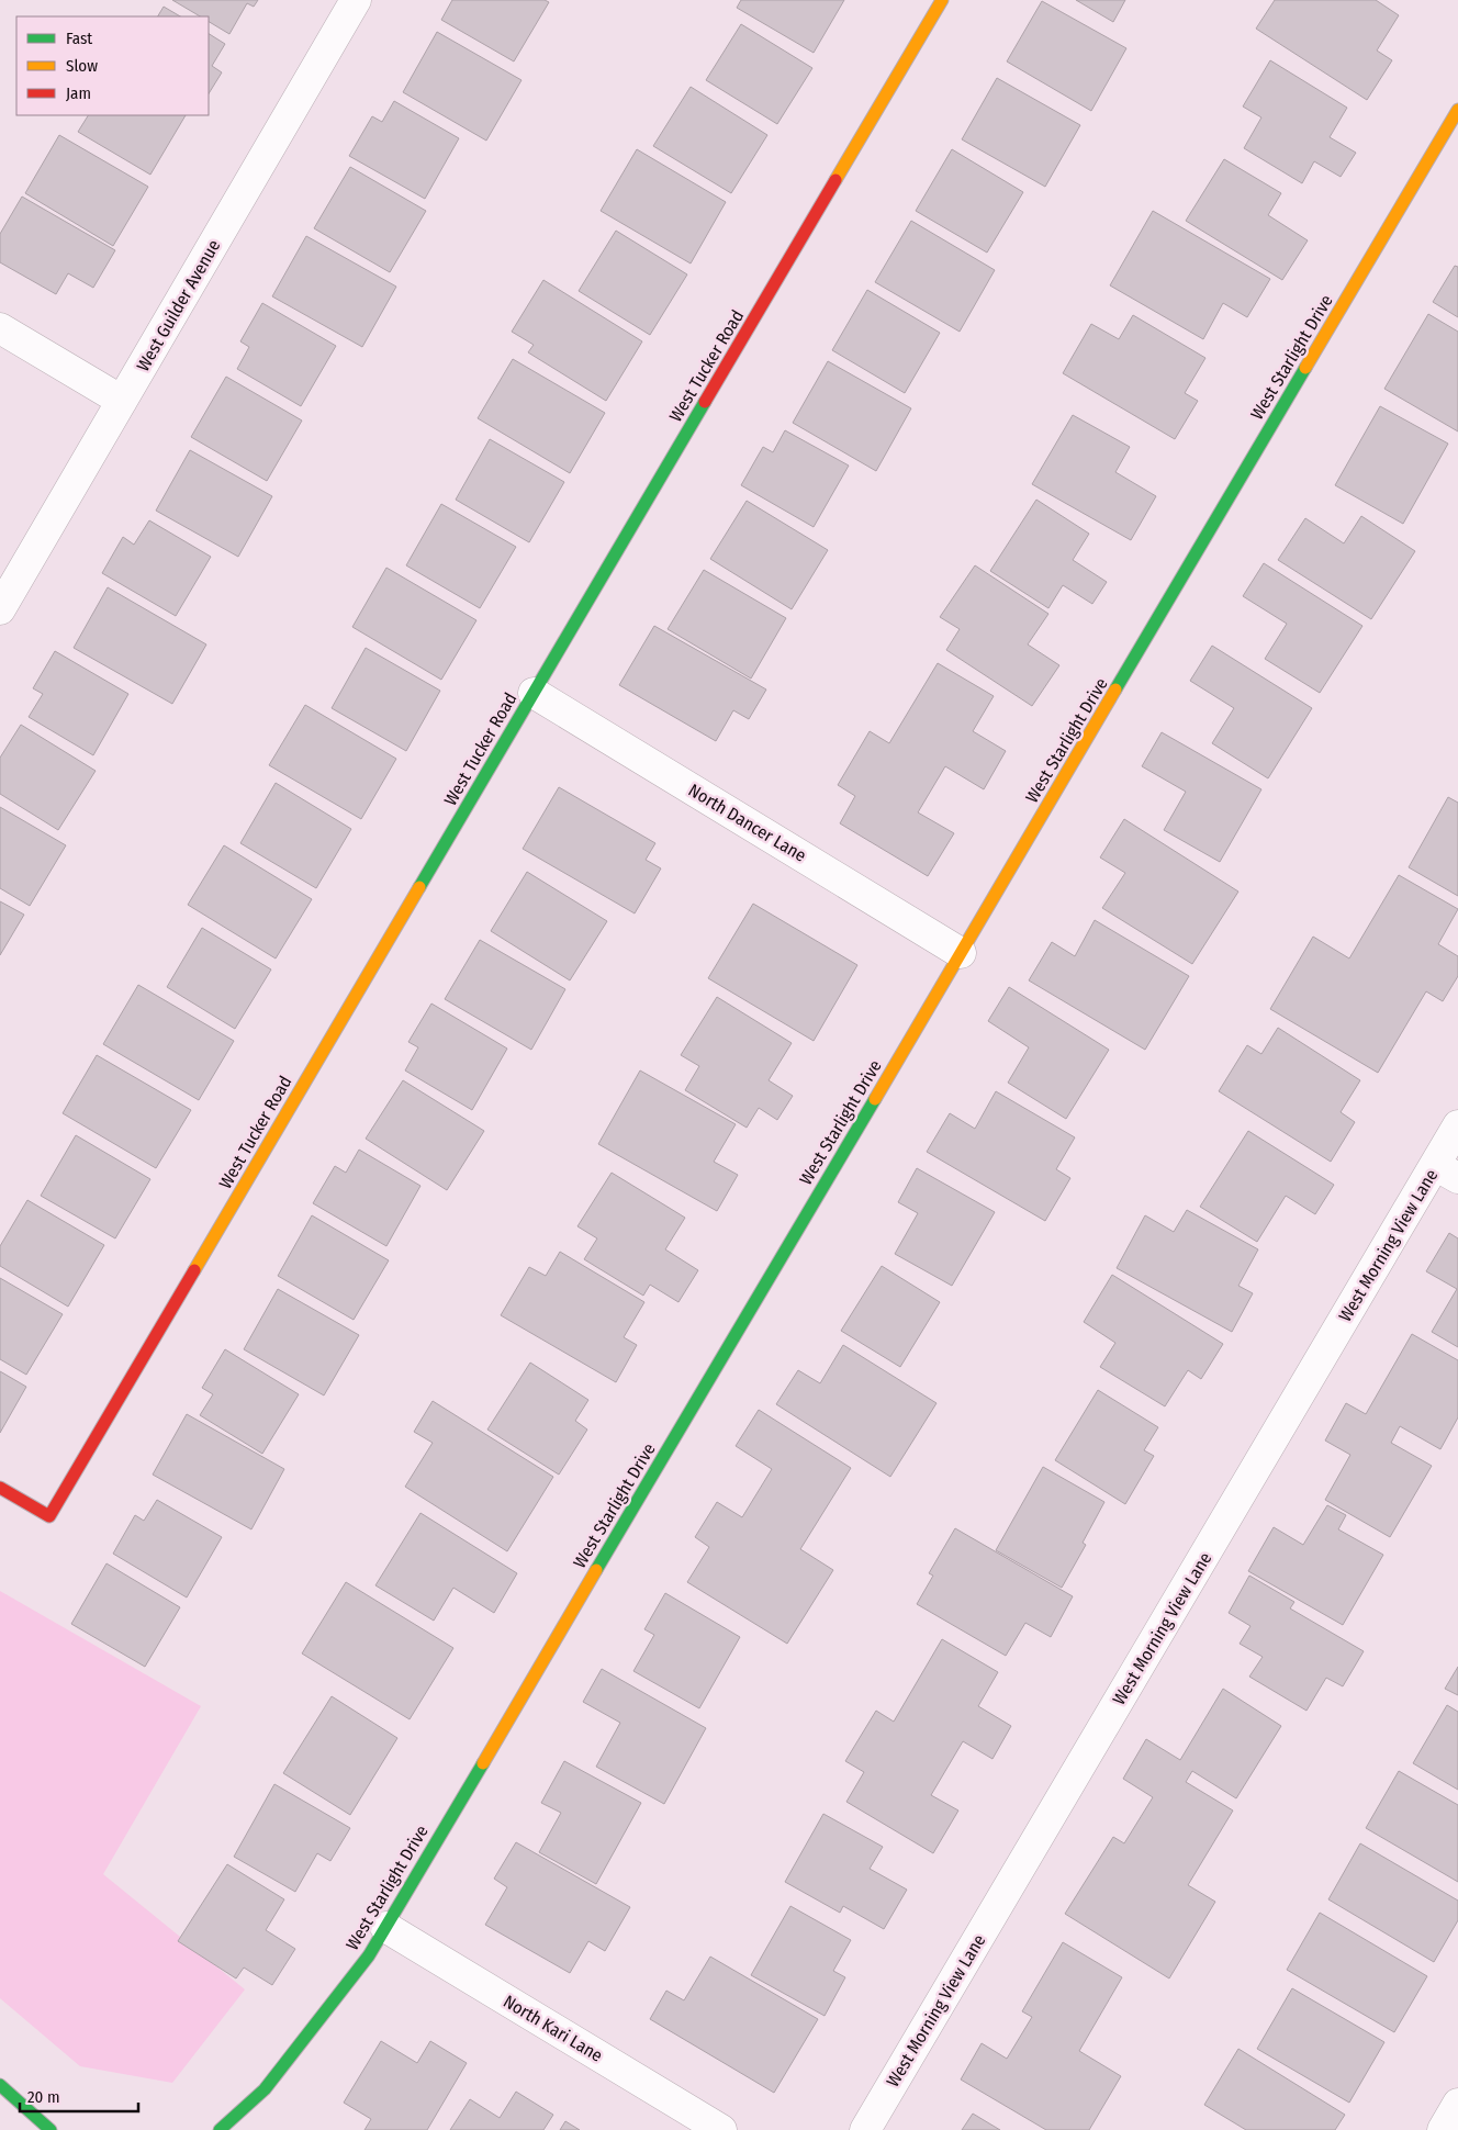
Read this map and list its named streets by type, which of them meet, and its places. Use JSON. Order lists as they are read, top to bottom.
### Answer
{
  "streets": {
    "street": [
      "West Guilder Avenue",
      "West Starlight Drive",
      "West Tucker Road",
      "North Dancer Lane",
      "West Morning View Lane",
      "North Kari Lane"
    ]
  },
  "crossings": [
    ["West Starlight Drive", "North Dancer Lane"],
    ["West Starlight Drive", "North Kari Lane"],
    ["West Tucker Road", "North Dancer Lane"]
  ],
  "legend": ["Fast", "Slow", "Jam"],
  "scale_bar": "20 m"
}
